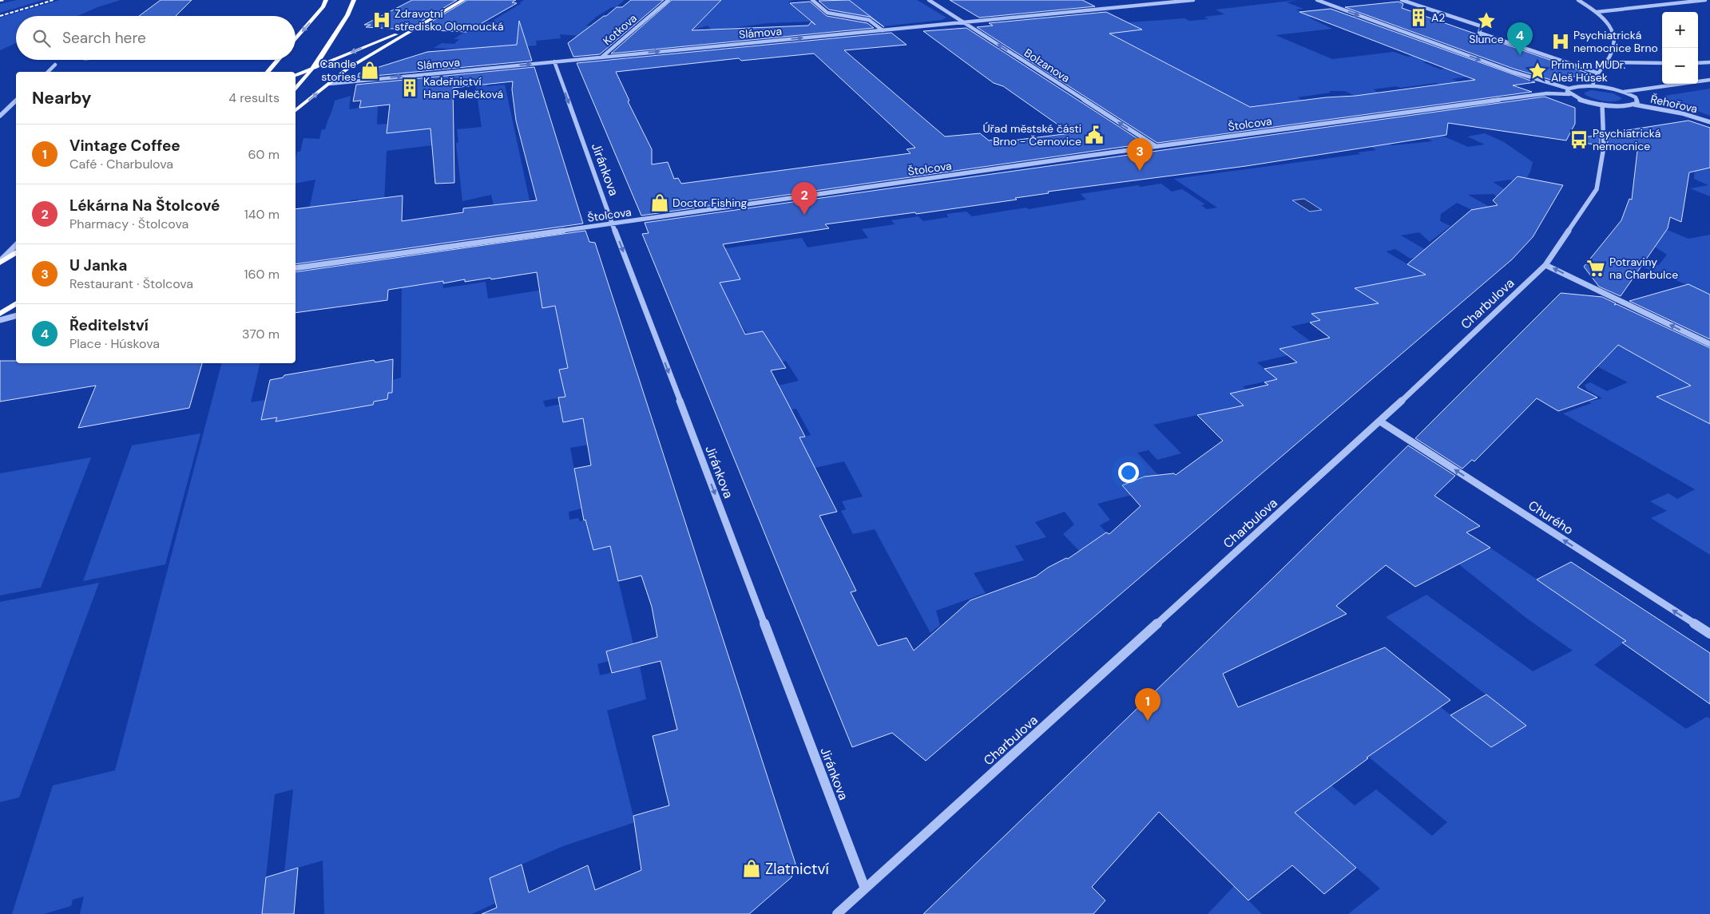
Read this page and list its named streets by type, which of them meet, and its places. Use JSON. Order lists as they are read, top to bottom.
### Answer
{
  "streets": {
    "street": [
      "Kotkova",
      "Slámova",
      "Bolzanova",
      "Řehořova",
      "Štolcova",
      "Jiránkova",
      "Charbulova",
      "Churého"
    ]
  },
  "crossings": [
    ["Kotkova", "Slámova"],
    ["Slámova", "Bolzanova"],
    ["Slámova", "Jiránkova"],
    ["Bolzanova", "Štolcova"],
    ["Štolcova", "Jiránkova"],
    ["Jiránkova", "Charbulova"],
    ["Charbulova", "Churého"]
  ],
  "one_way": [
    "Slámova",
    "Bolzanova",
    "Jiránkova",
    "Churého"
  ],
  "places": {
    "building": ["A2", "Kadeřnictví Hana Palečková"],
    "hospital": ["Zdravotní středisko Olomoucká", "Psychiatrická nemocnice Brno"],
    "place": ["Slunce", "Prim i.m MUDr. Aleš Húsek"],
    "shop": ["Candle stories", "Doctor Fishing", "Zlatnictví"],
    "public building": ["Úřad městské části Brno - Černovice"],
    "bus stop": ["Psychiatrická nemocnice"],
    "supermarket": ["Potraviny na Charbulce"]
  },
  "page": {
    "map_buttons": ["+", "−"],
    "search": "Search here",
    "pins": [
      "4",
      "3",
      "2",
      "1"
    ],
    "heading": ["Nearby", "4 results"],
    "list": [
      {
        "mark": "1",
        "name": "Vintage Coffee",
        "note": "Café · Charbulova",
        "value": "60 m"
      },
      {
        "mark": "2",
        "name": "Lékárna Na Štolcové",
        "note": "Pharmacy · Štolcova",
        "value": "140 m"
      },
      {
        "mark": "3",
        "name": "U Janka",
        "note": "Restaurant · Štolcova",
        "value": "160 m"
      },
      {
        "mark": "4",
        "name": "Ředitelství",
        "note": "Place · Húskova",
        "value": "370 m"
      }
    ]
  }
}
